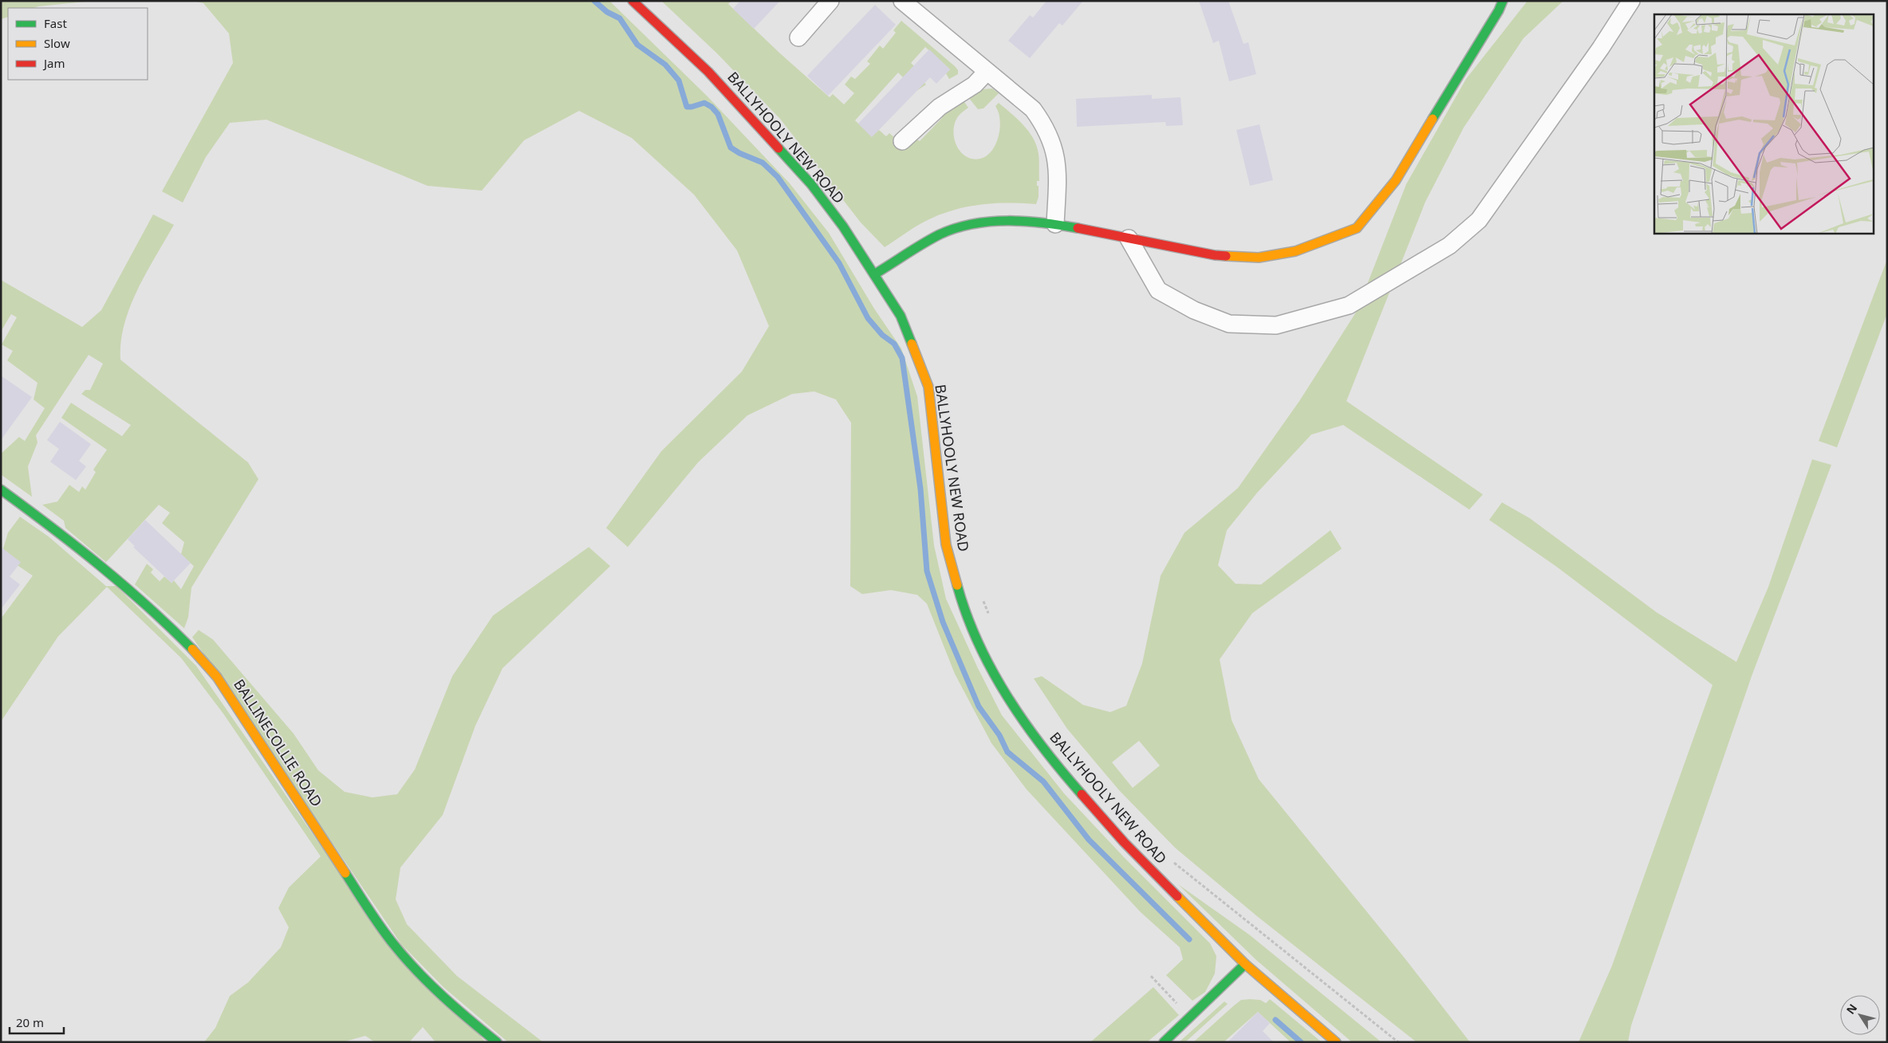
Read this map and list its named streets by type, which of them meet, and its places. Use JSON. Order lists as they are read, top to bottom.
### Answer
{
  "streets": {
    "street": ["BALLYHOOLY NEW ROAD", "BALLINECOLLIE ROAD"]
  },
  "legend": ["Fast", "Slow", "Jam"],
  "scale_bar": "20 m",
  "north": "top left"
}
